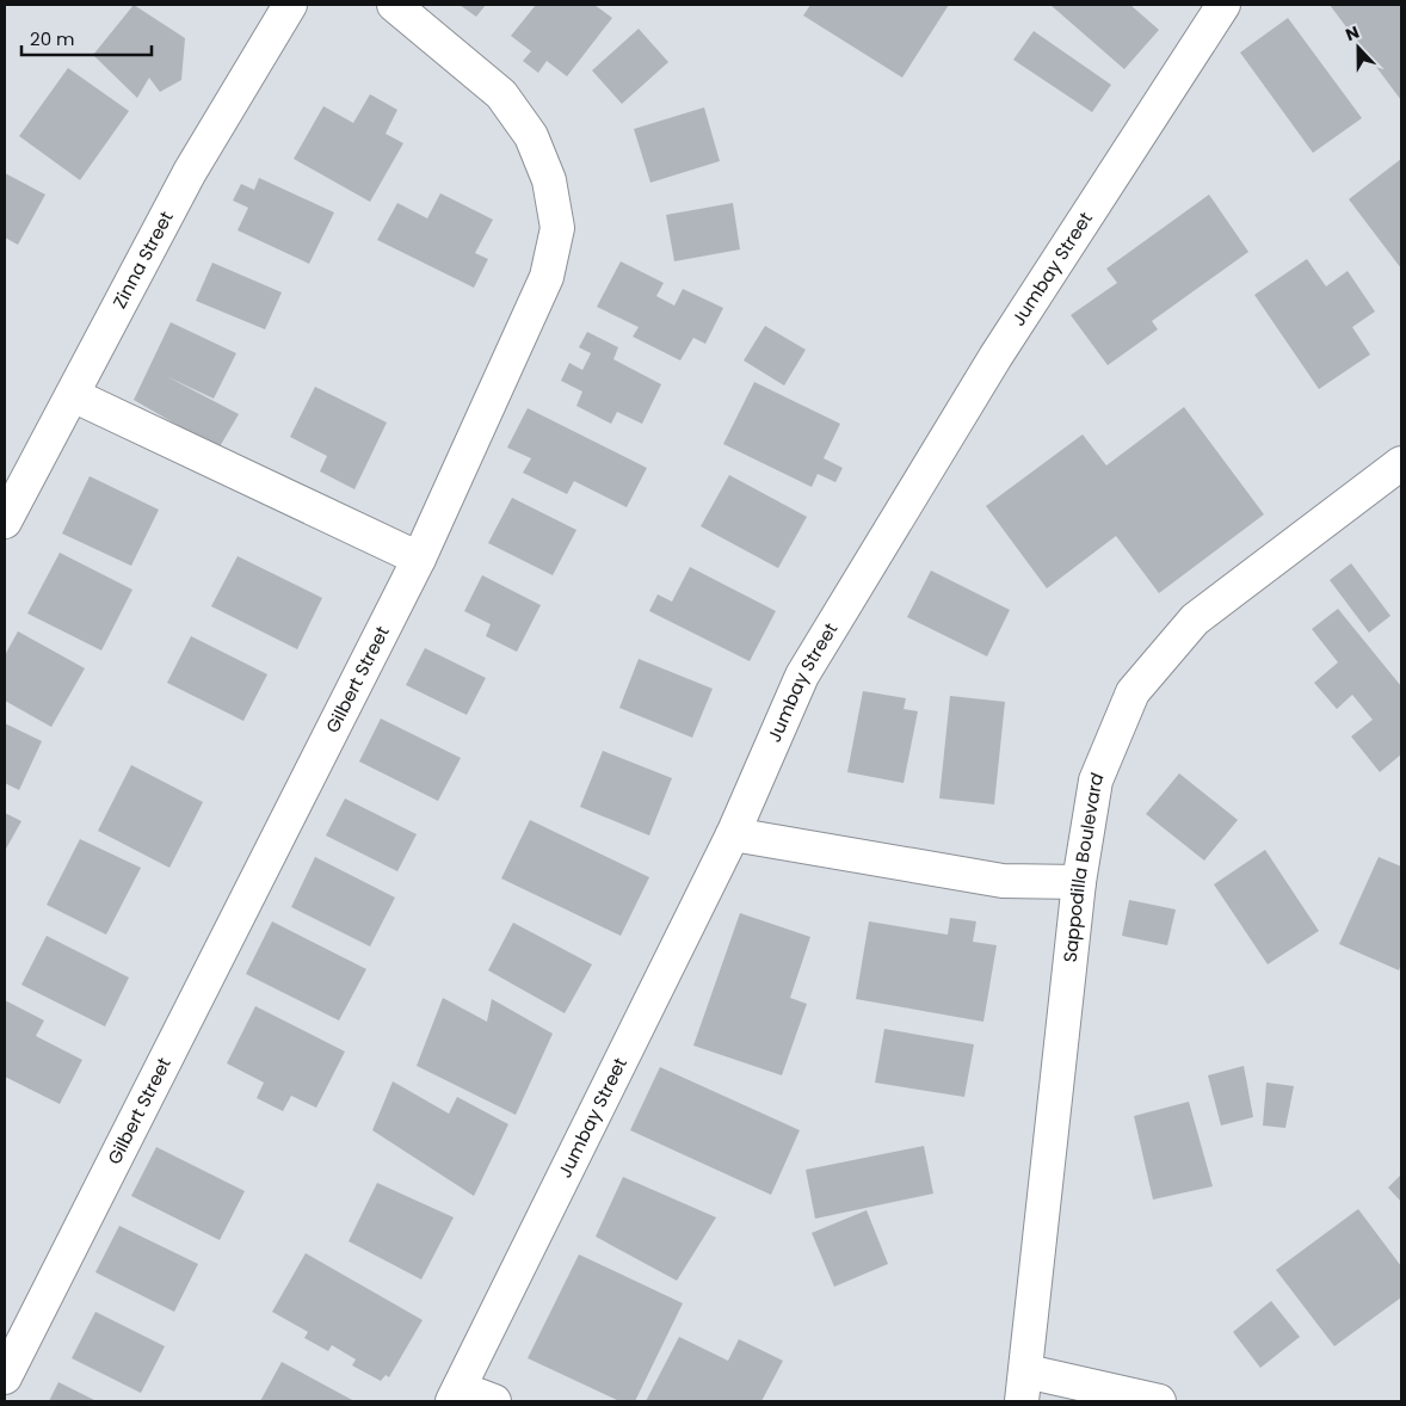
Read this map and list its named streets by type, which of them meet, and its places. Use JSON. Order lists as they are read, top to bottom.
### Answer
{
  "streets": {
    "street": [
      "Zinna Street",
      "Jumbay Street",
      "Gilbert Street",
      "Sappodilla Boulevard"
    ]
  },
  "scale_bar": "20 m",
  "north": "top"
}
